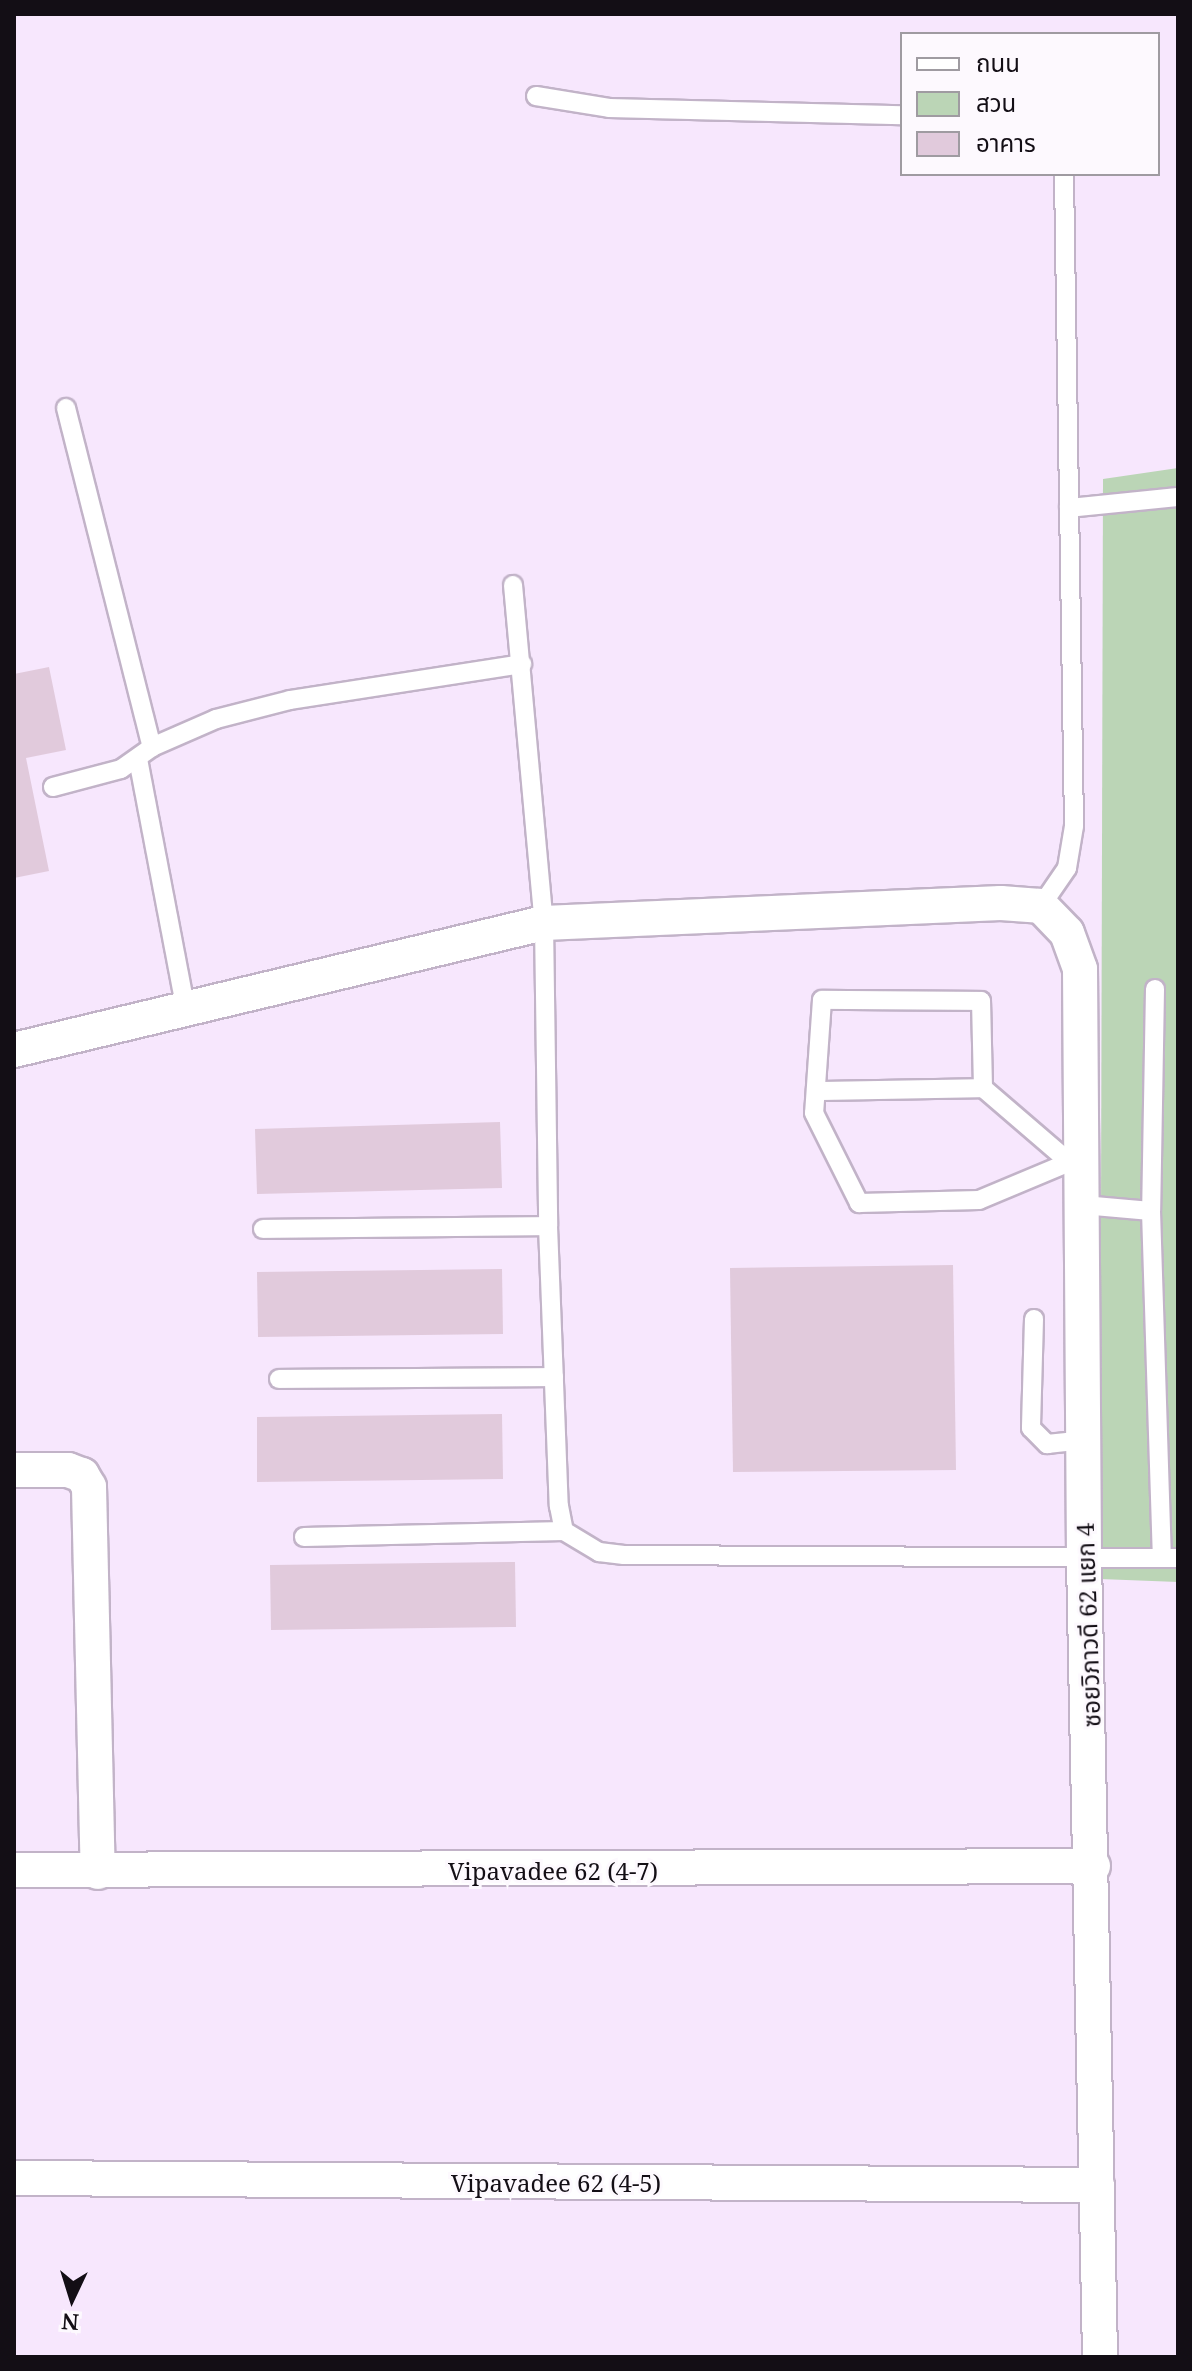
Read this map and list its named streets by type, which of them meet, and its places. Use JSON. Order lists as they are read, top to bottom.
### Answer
{
  "streets": {
    "street": ["ซอยวิภาวดี 62 แยก 4", "Vipavadee 62 (4-7)", "Vipavadee 62 (4-5)"]
  },
  "crossings": [
    ["ซอยวิภาวดี 62 แยก 4", "Vipavadee 62 (4-7)"],
    ["ซอยวิภาวดี 62 แยก 4", "Vipavadee 62 (4-5)"]
  ],
  "legend": ["ถนน", "สวน", "อาคาร"],
  "north": "bottom"
}
